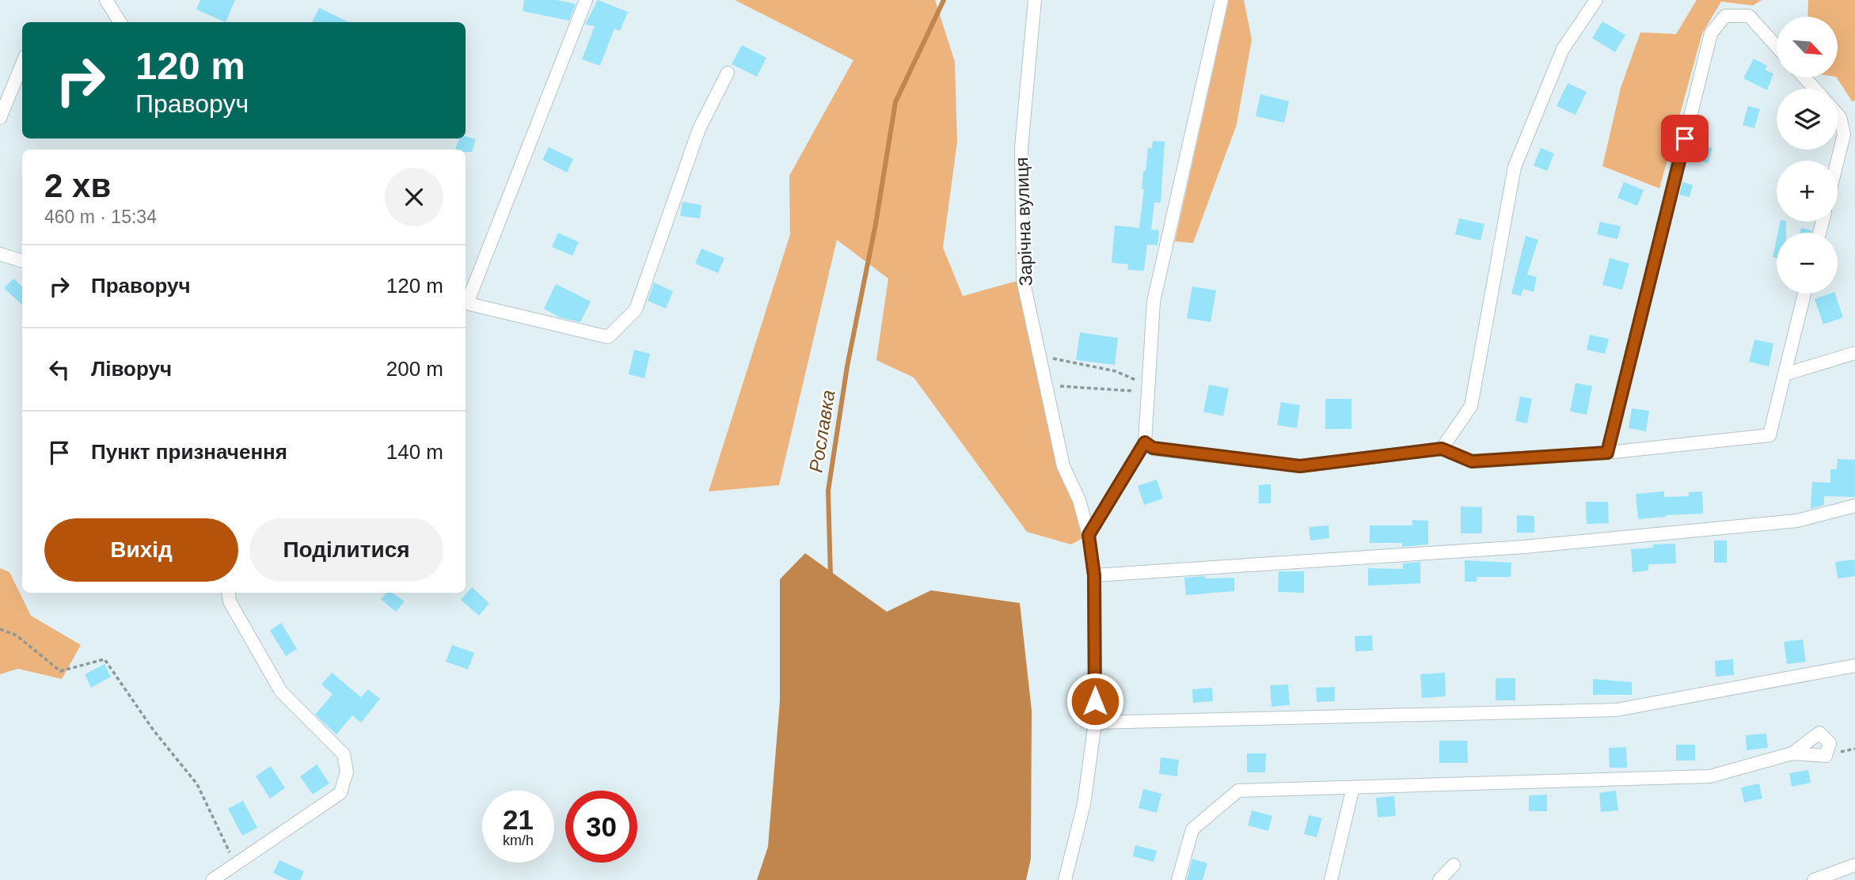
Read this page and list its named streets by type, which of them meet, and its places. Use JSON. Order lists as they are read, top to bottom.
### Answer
{
  "streets": {
    "street": ["Зарічна вулиця"]
  },
  "water": ["Рославка"],
  "north": "bottom right",
  "page": {
    "map_buttons": ["+", "−"],
    "turn": ["120 m", "Праворуч"],
    "heading": ["2 хв", "460 m · 15:34"],
    "list": [
      {
        "name": "Праворуч",
        "value": "120 m"
      },
      {
        "name": "Ліворуч",
        "value": "200 m"
      },
      {
        "name": "Пункт призначення",
        "value": "140 m"
      }
    ],
    "buttons": ["Вихід", "Поділитися"],
    "speed": "21 km/h",
    "limit": "30"
  }
}
